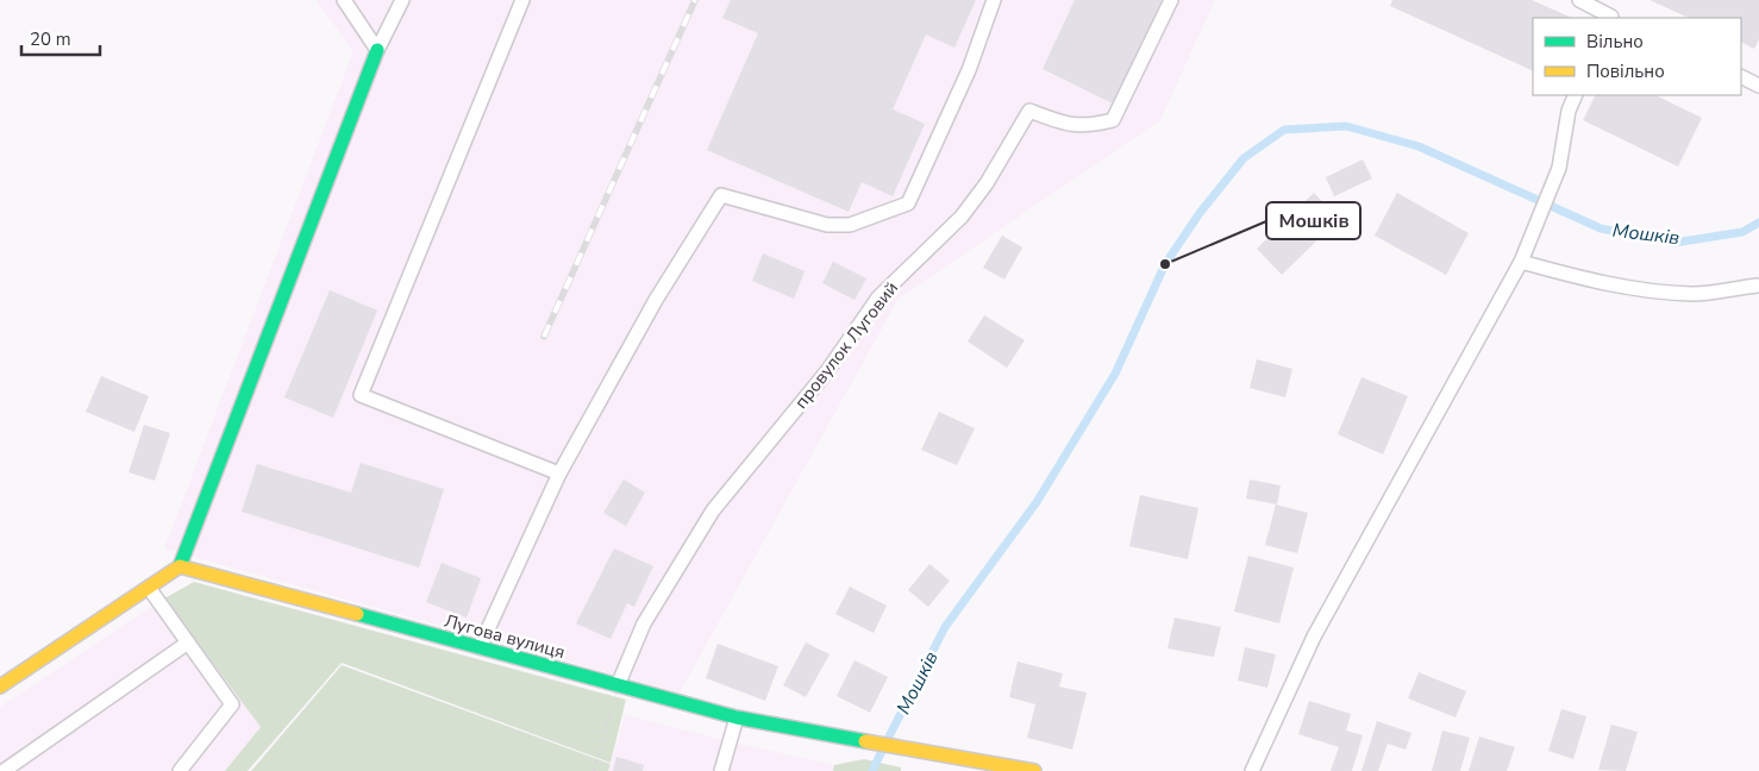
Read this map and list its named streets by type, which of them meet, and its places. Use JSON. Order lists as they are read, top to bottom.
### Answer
{
  "streets": {
    "street": ["Лугова вулиця"],
    "lane": ["провулок Луговий"]
  },
  "crossings": [
    ["провулок Луговий", "Лугова вулиця"]
  ],
  "water": ["Мошків"],
  "places": ["Мошків"],
  "legend": ["Вільно", "Повільно"],
  "scale_bar": "20 m"
}
